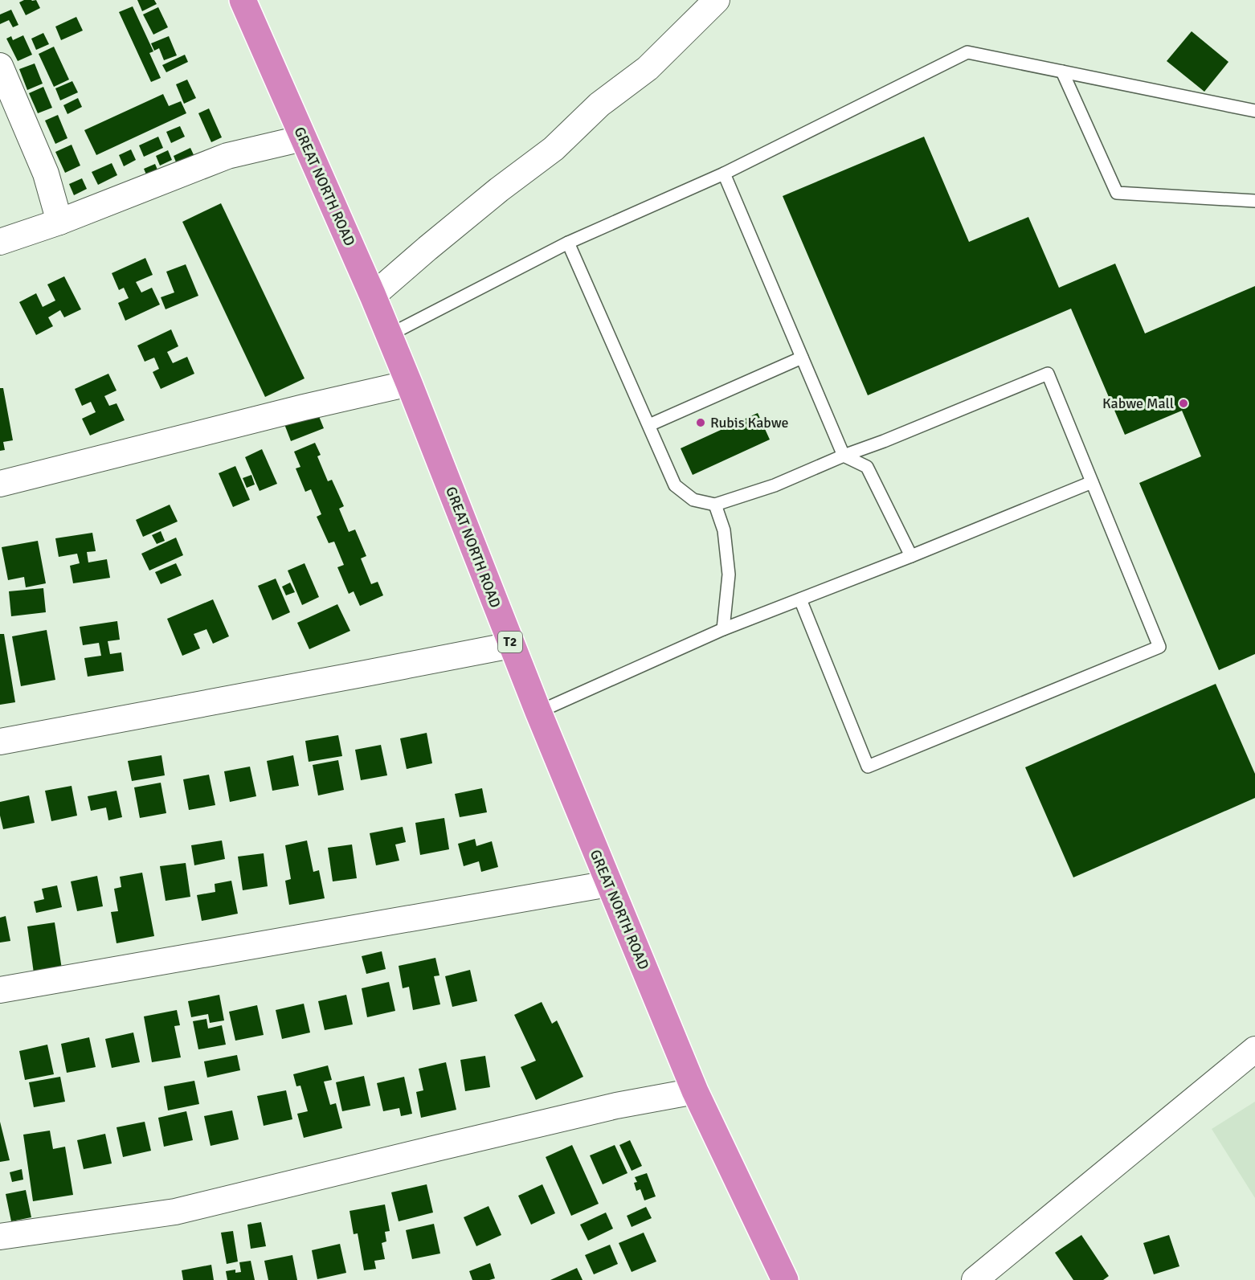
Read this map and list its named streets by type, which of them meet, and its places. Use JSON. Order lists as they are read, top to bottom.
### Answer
{
  "streets": {
    "highway": ["GREAT NORTH ROAD", "T2"]
  },
  "places": ["Kabwe Mall", "Rubis Kabwe"]
}
